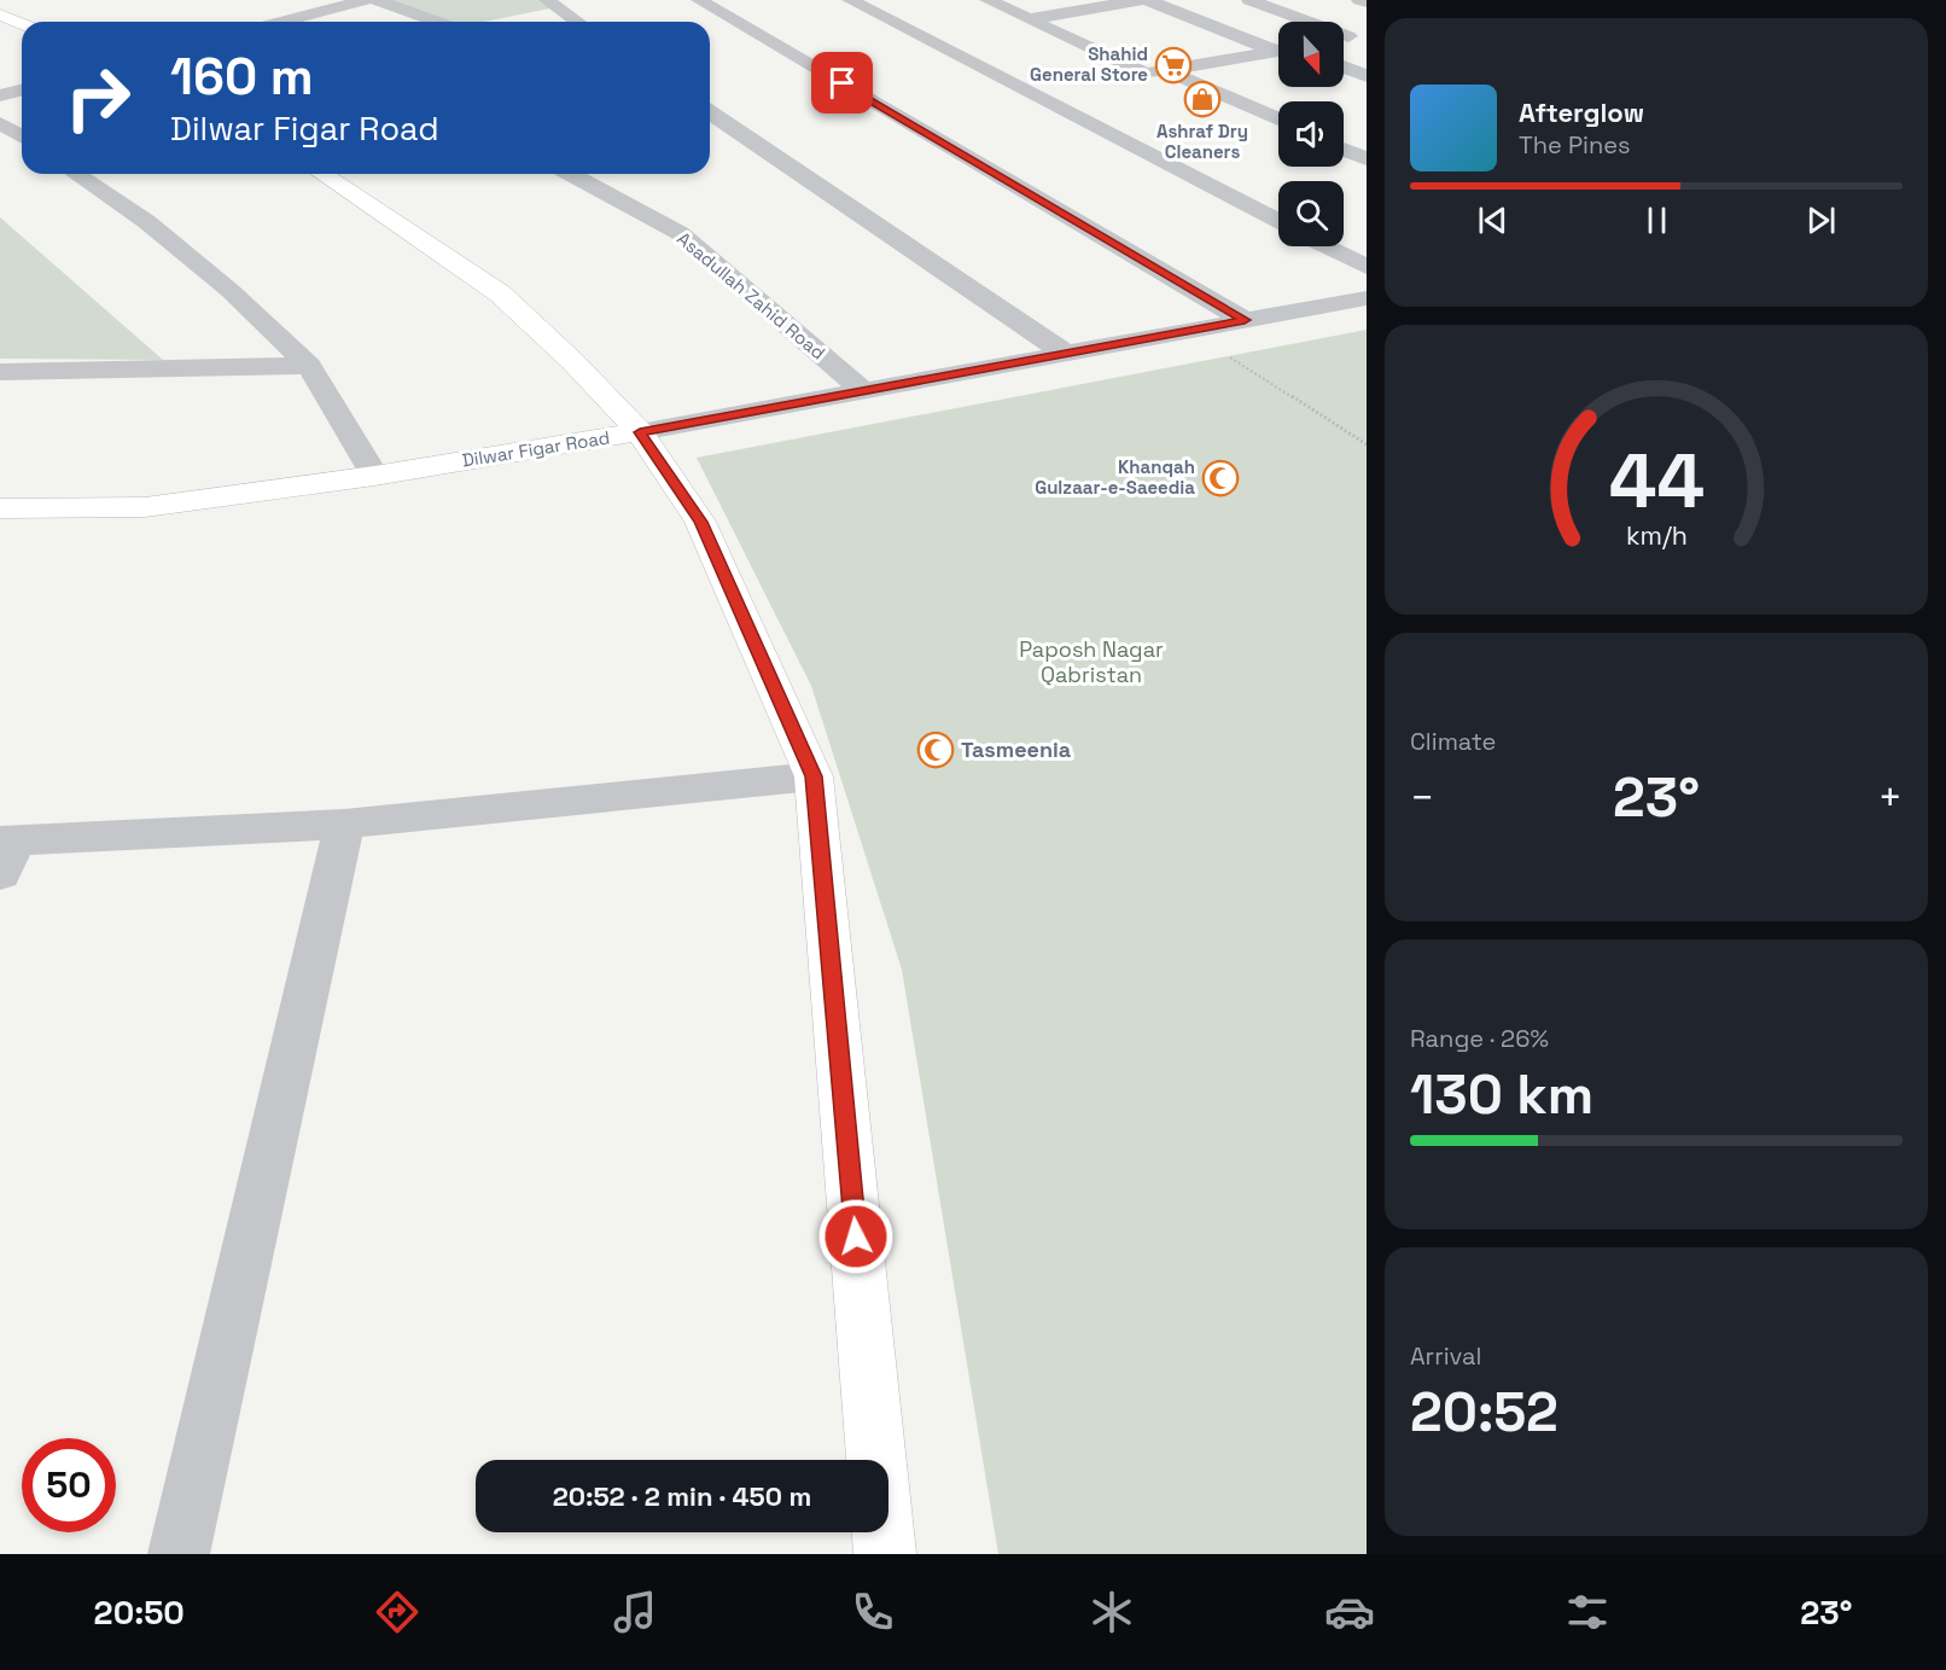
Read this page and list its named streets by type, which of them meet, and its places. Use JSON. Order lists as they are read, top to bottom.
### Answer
{
  "streets": {
    "main road": ["Dilwar Figar Road"],
    "street": ["Asadullah Zahid Road"]
  },
  "crossings": [
    ["Asadullah Zahid Road", "Dilwar Figar Road"]
  ],
  "parks": ["Paposh Nagar Qabristan"],
  "places": {
    "supermarket": ["Shahid General Store"],
    "shop": ["Ashraf Dry Cleaners"],
    "mosque": ["Khanqah Gulzaar-e-Saeedia", "Tasmeenia"]
  },
  "north": "bottom",
  "page": {
    "turn": ["160 m", "Dilwar Figar Road"],
    "song": ["Afterglow", "The Pines"],
    "tile": [
      "Climate",
      ["Range · 26%", "130 km"],
      ["Arrival", "20:52"]
    ],
    "heat": ["−", "23°", "+"],
    "limit": "50",
    "trip": "20:52 · 2 min · 450 m",
    "tabs": ["20:50", "23°"],
    "gauge": ["44", "km/h"]
  }
}
